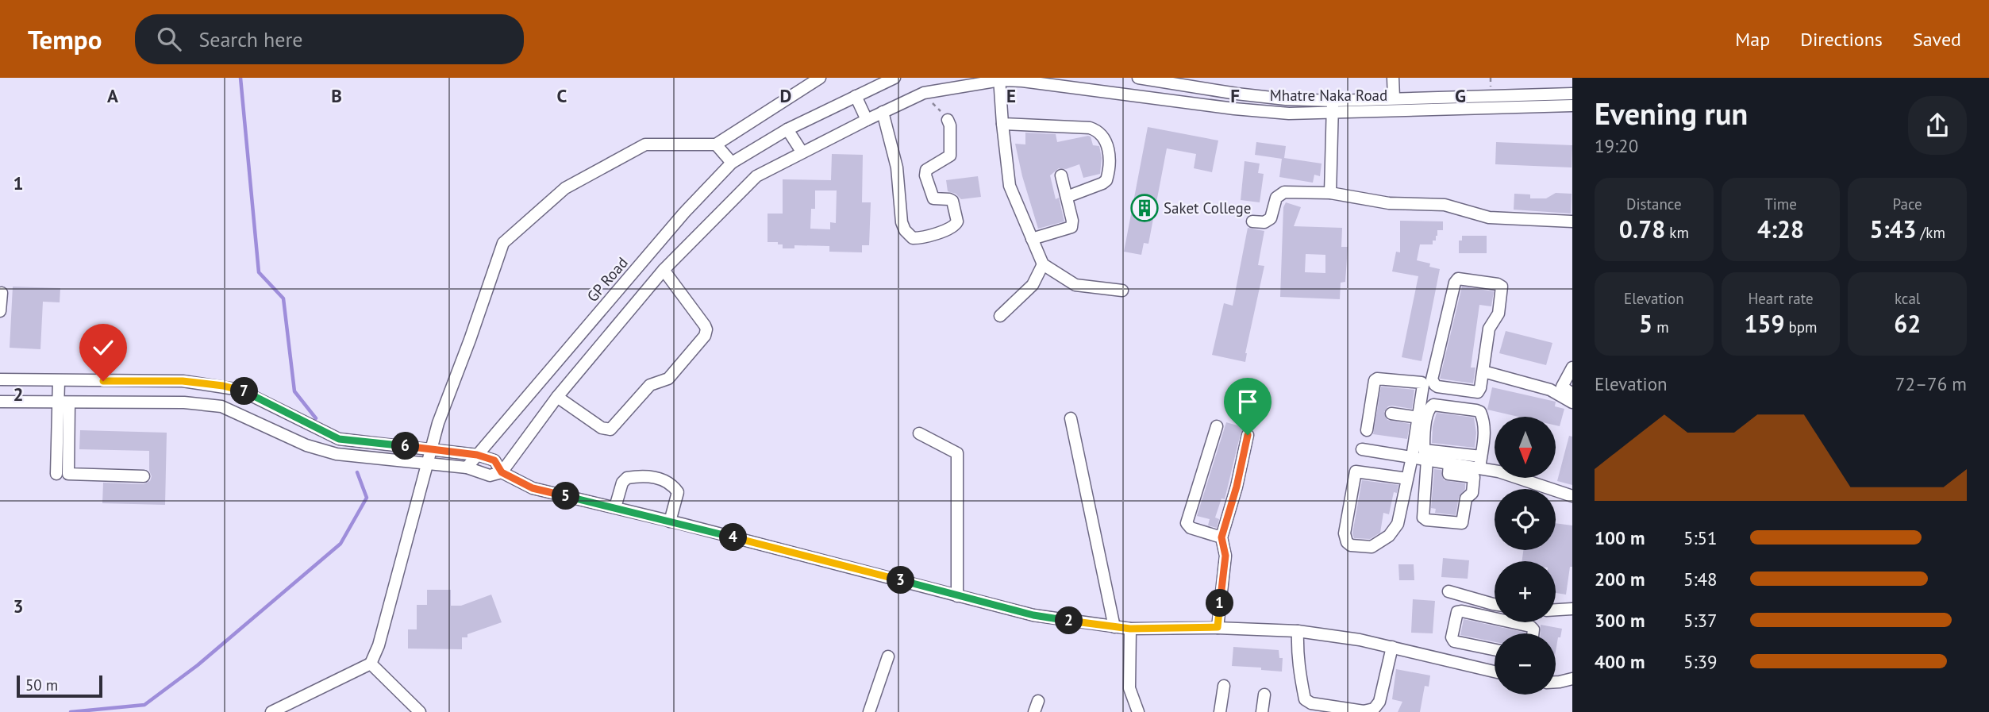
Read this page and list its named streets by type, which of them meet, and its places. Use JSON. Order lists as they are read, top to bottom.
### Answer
{
  "streets": {
    "street": ["Mhatre Naka Road", "GP Road"]
  },
  "places": {
    "building": ["Saket College"]
  },
  "scale_bar": "50 m",
  "north": "bottom",
  "page": {
    "header": "Tempo",
    "search": "Search here",
    "nav": ["Map", "Directions", "Saved"],
    "heading": ["Evening run", "19:20"],
    "stats": [
      ["Distance", "0.78 km"],
      ["Time", "4:28"],
      ["Pace", "5:43 /km"],
      ["Elevation", "5 m"],
      ["Heart rate", "159 bpm"],
      ["kcal", "62"]
    ],
    "chart": ["Elevation", "72–76 m"],
    "pins": [
      "7",
      "6",
      "5",
      "4",
      "3",
      "1",
      "2"
    ],
    "map_buttons": ["+", "−"],
    "list": [
      {
        "name": "100 m",
        "note": "5:51"
      },
      {
        "name": "200 m",
        "note": "5:48"
      },
      {
        "name": "300 m",
        "note": "5:37"
      },
      {
        "name": "400 m",
        "note": "5:39"
      }
    ],
    "scale": "50 m"
  },
  "grid": {
    "columns": [
      "A",
      "B",
      "C",
      "D",
      "E",
      "F",
      "G"
    ],
    "rows": ["1", "2", "3"]
  }
}
